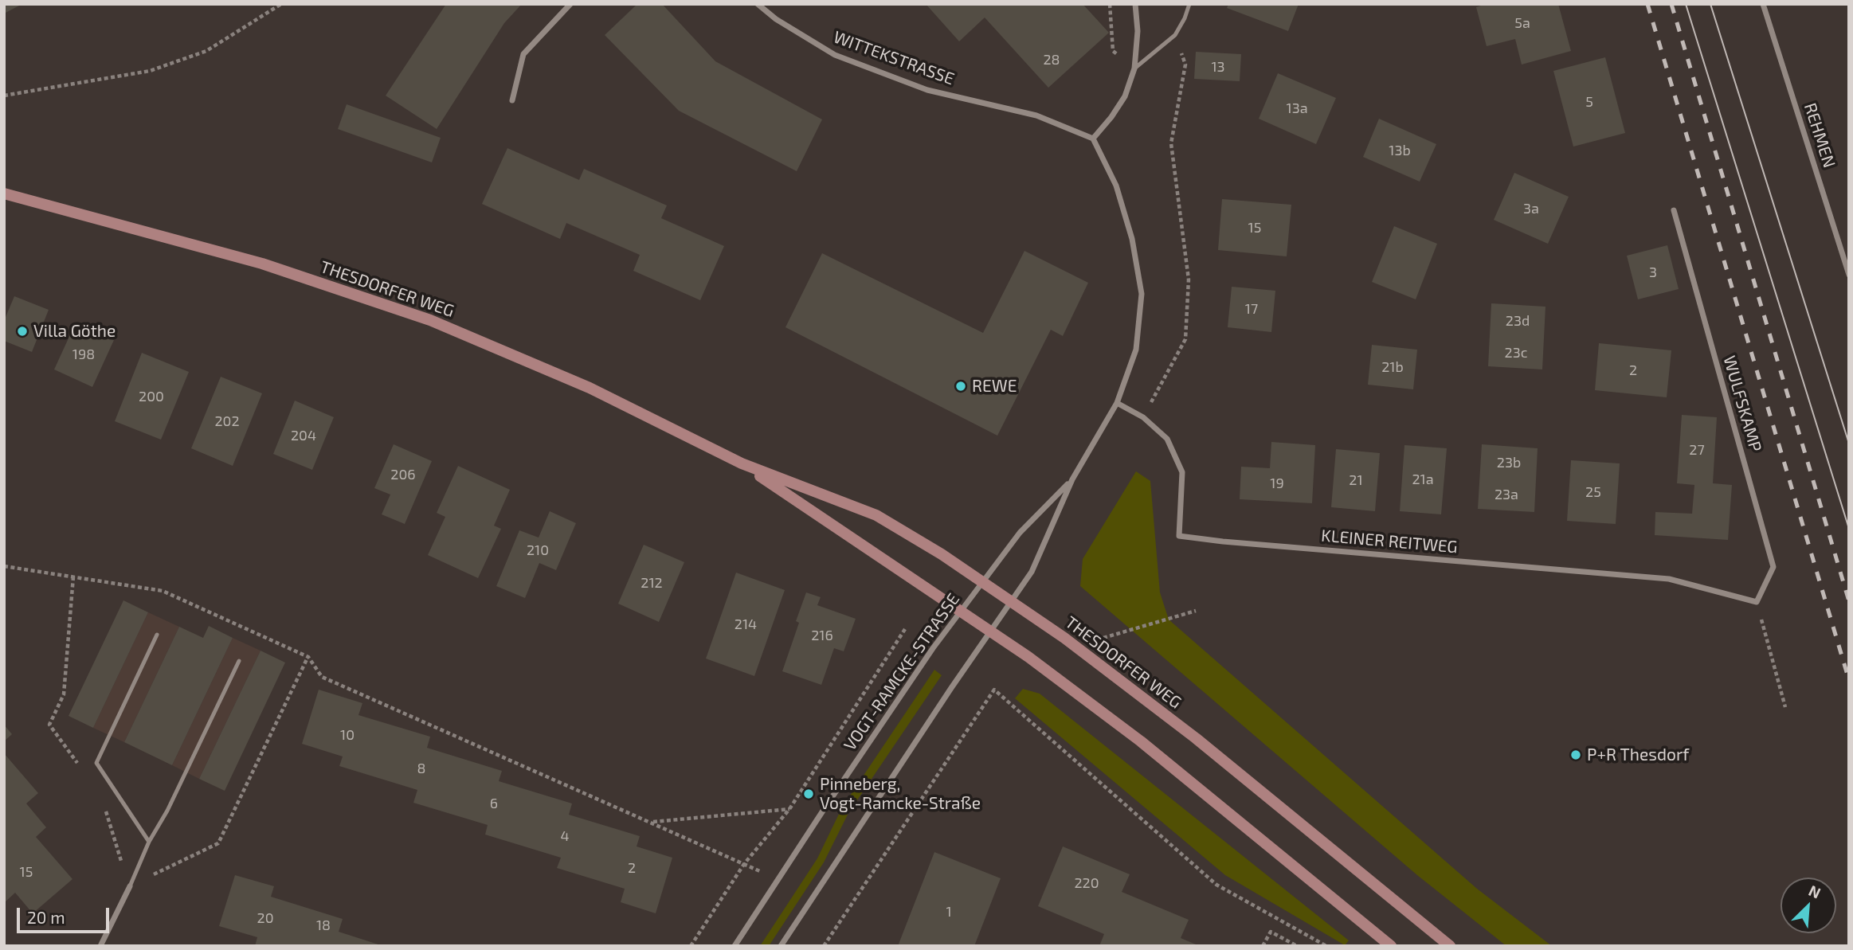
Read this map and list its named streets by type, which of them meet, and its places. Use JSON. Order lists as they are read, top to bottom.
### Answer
{
  "streets": {
    "street": [
      "WITTEKSTRASSE",
      "REHMEN",
      "THESDORFER WEG",
      "WULFSKAMP",
      "KLEINER REITWEG",
      "VOGT-RAMCKE-STRASSE"
    ]
  },
  "crossings": [
    ["THESDORFER WEG", "VOGT-RAMCKE-STRASSE"],
    ["WULFSKAMP", "KLEINER REITWEG"]
  ],
  "places": [
    "Villa Göthe",
    "REWE",
    "P+R Thesdorf",
    "Pinneberg, Vogt-Ramcke-Straße"
  ],
  "house_numbers": [
    "5a",
    "28",
    "13",
    "5",
    "13a",
    "13b",
    "3a",
    "15",
    "3",
    "17",
    "23d",
    "23c",
    "198",
    "21b",
    "2",
    "200",
    "202",
    "204",
    "27",
    "23b",
    "206",
    "21a",
    "21",
    "19",
    "25",
    "23a",
    "210",
    "212",
    "214",
    "216",
    "10",
    "8",
    "6",
    "4",
    "2",
    "15",
    "220",
    "1",
    "20",
    "18"
  ],
  "scale_bar": "20 m",
  "north": "top right"
}
